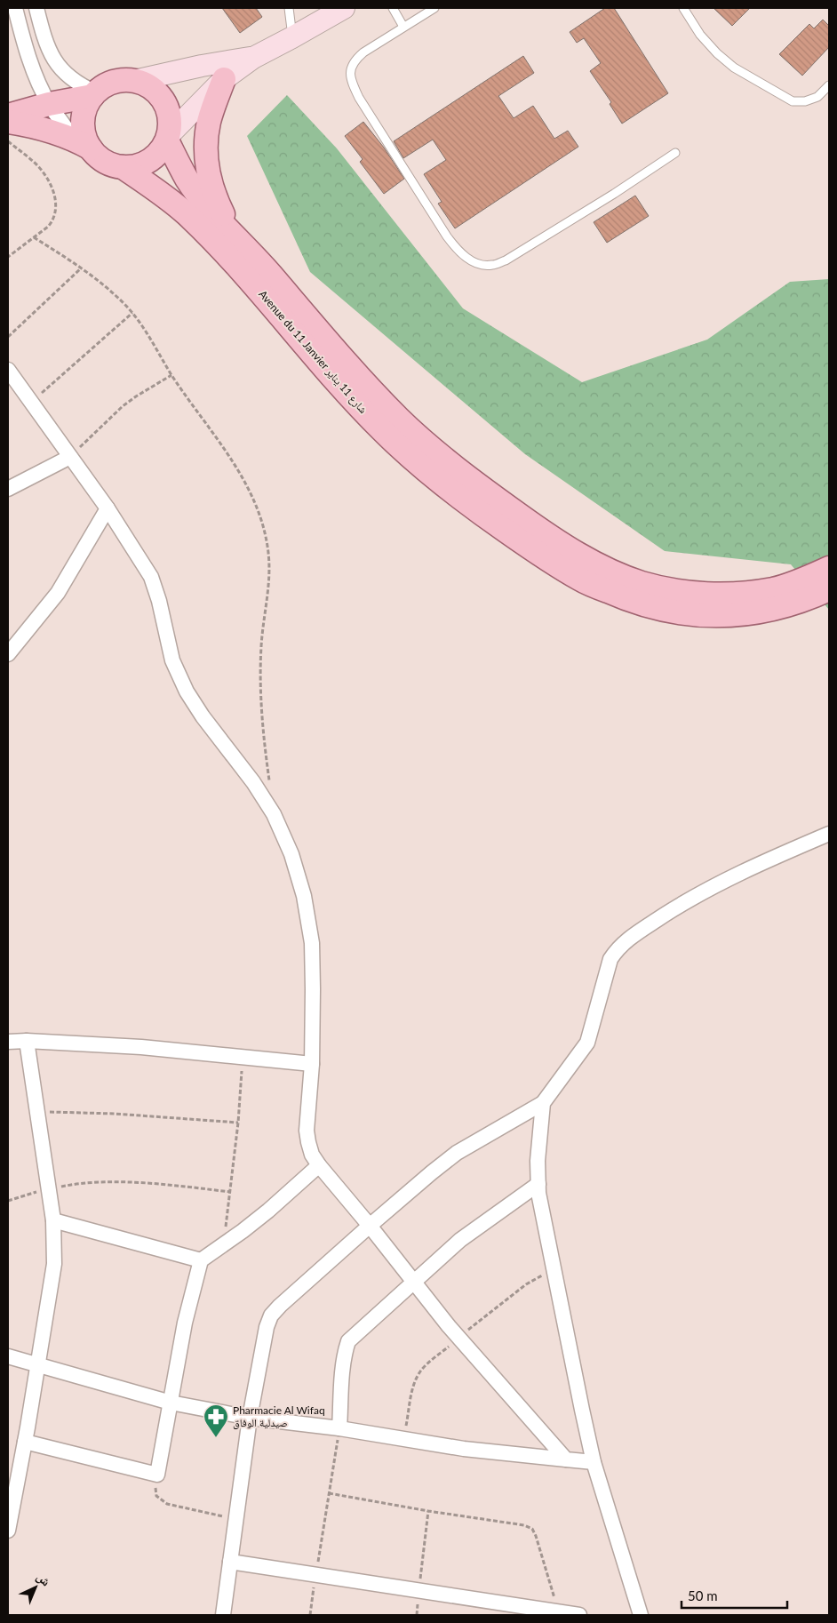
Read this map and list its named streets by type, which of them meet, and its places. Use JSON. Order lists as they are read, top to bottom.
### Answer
{
  "streets": {
    "main road": ["Avenue du 11 Janvier شارع 11 يناير"]
  },
  "places": {
    "pharmacy": ["Pharmacie Al Wifaq صيدلية الوفاق"]
  },
  "scale_bar": "50 m",
  "north": "top right"
}
